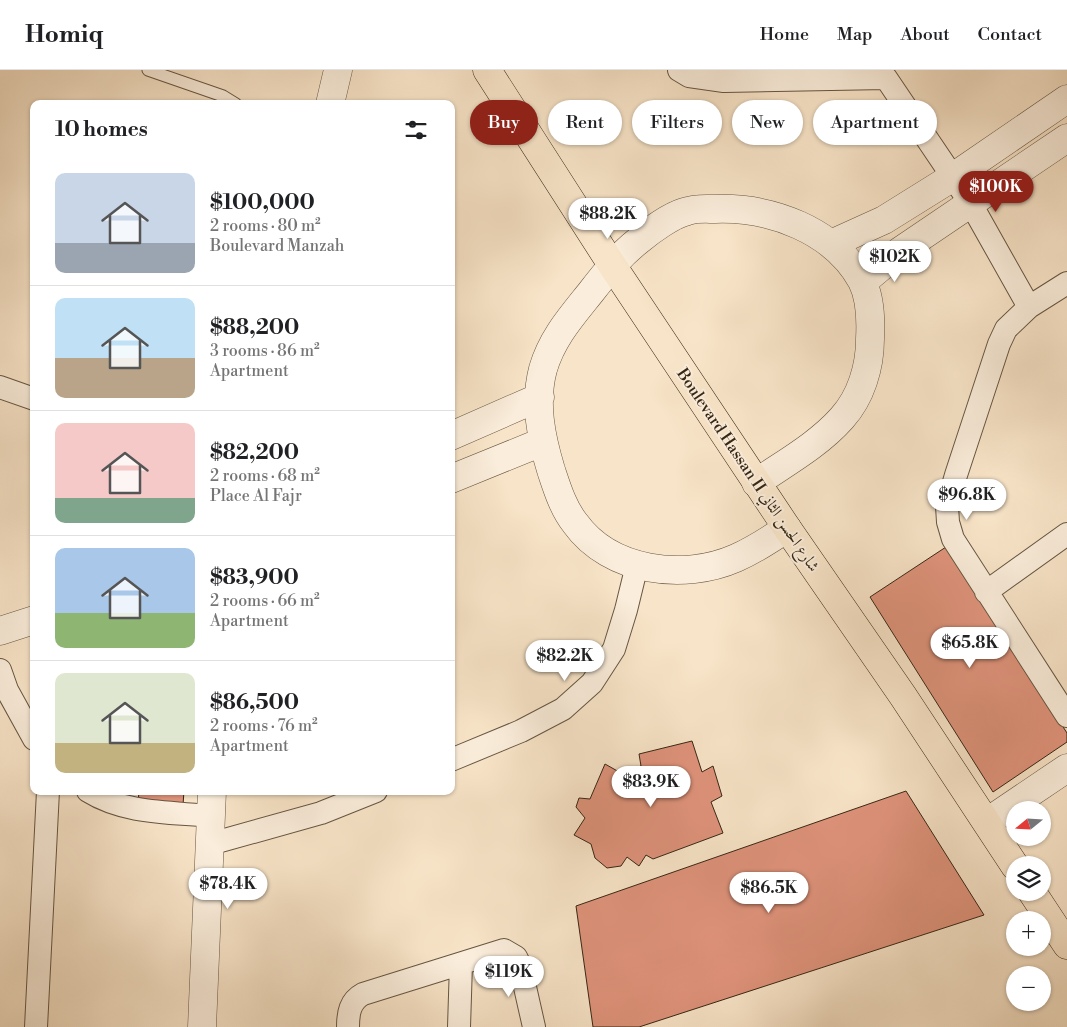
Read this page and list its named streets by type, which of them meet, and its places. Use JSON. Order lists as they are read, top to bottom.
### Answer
{
  "streets": {
    "main road": ["Boulevard Hassan II شارع الحسن الثاني"]
  },
  "north": "left",
  "page": {
    "header": "Homiq",
    "nav": [
      "Home",
      "Map",
      "About",
      "Contact"
    ],
    "chip": [
      "Buy",
      "Rent",
      "Filters",
      "New",
      "Apartment"
    ],
    "heading": "10 homes",
    "list": [
      {
        "name": "$100,000",
        "note": "2 rooms · 80 m² · Boulevard Manzah"
      },
      {
        "name": "$88,200",
        "note": "3 rooms · 86 m² · Apartment"
      },
      {
        "name": "$82,200",
        "note": "2 rooms · 68 m² · Place Al Fajr"
      },
      {
        "name": "$83,900",
        "note": "2 rooms · 66 m² · Apartment"
      },
      {
        "name": "$86,500",
        "note": "2 rooms · 76 m² · Apartment"
      }
    ],
    "price": [
      "$100K",
      "$88.2K",
      "$102K",
      "$96.8K",
      "$65.8K",
      "$82.2K",
      "$83.9K",
      "$78.4K",
      "$86.5K",
      "$119K"
    ],
    "map_buttons": ["+", "−"]
  }
}
